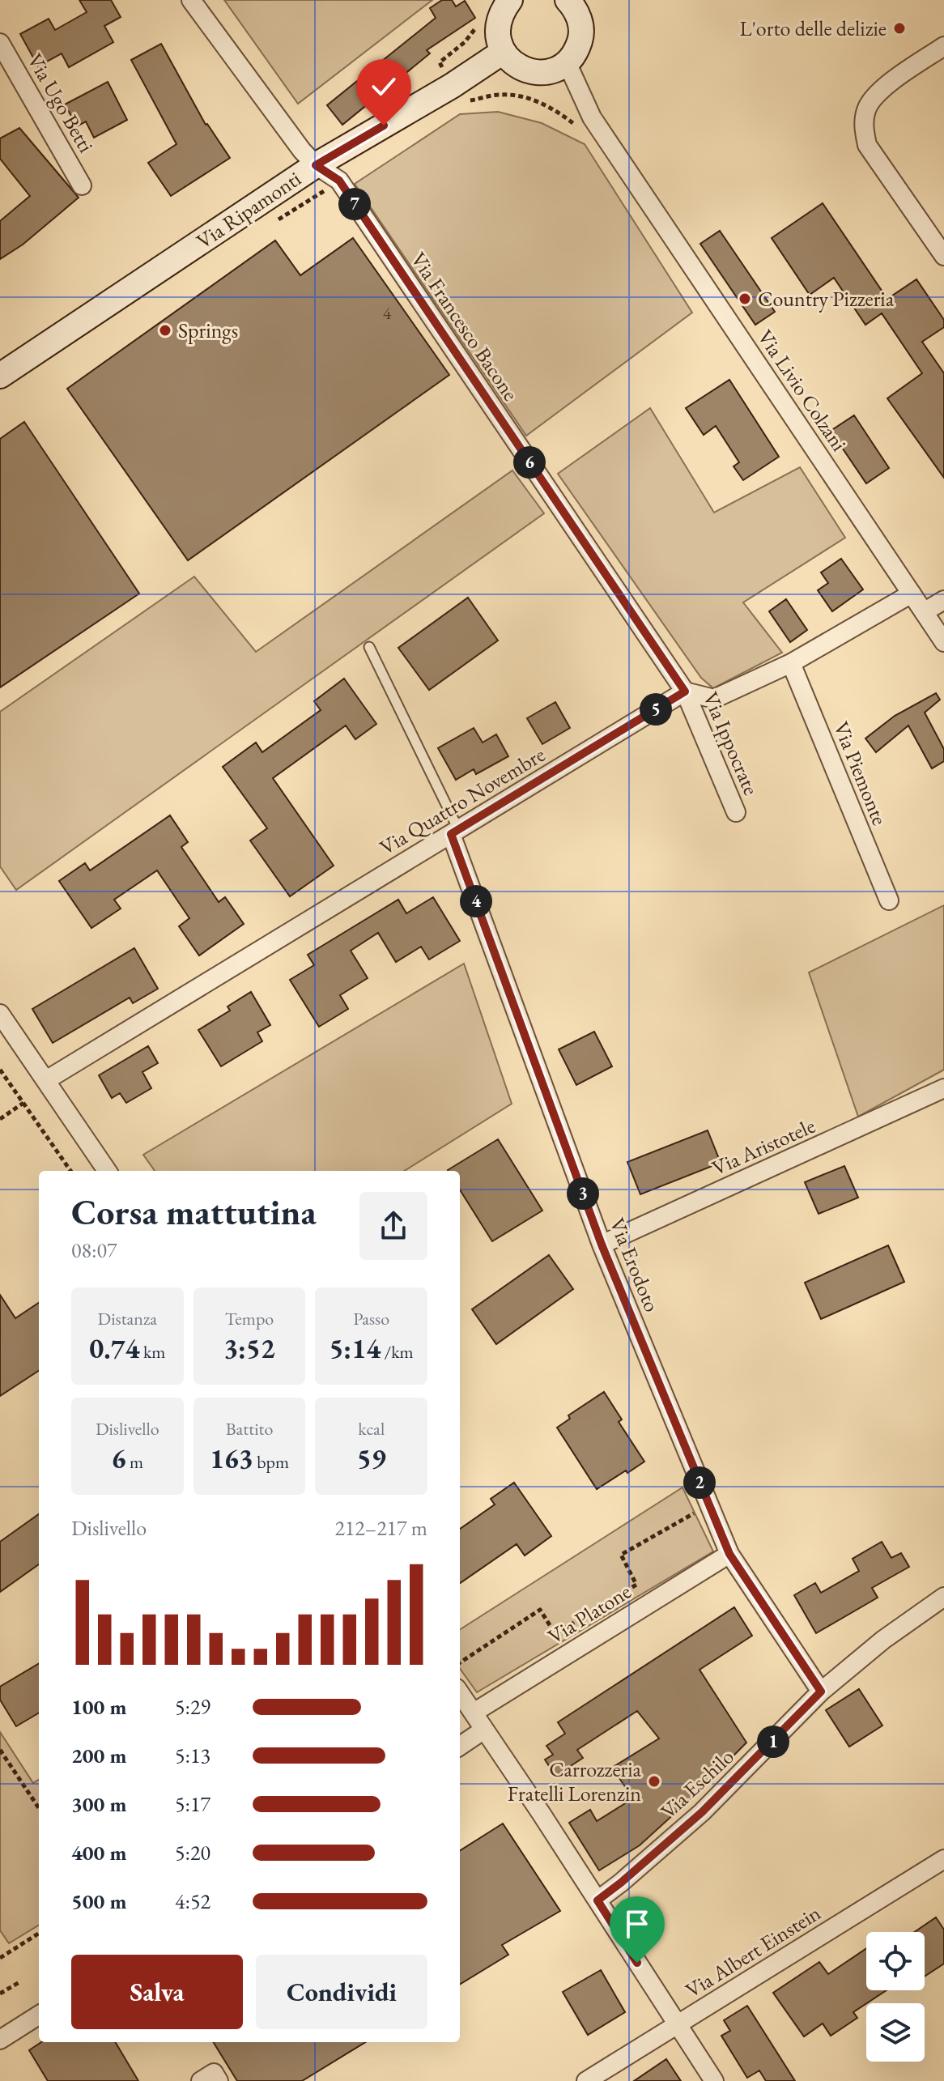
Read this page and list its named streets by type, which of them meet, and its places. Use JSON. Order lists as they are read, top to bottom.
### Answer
{
  "streets": {
    "street": [
      "Via Ugo Betti",
      "Via Ripamonti",
      "Via Francesco Bacone",
      "Via Livio Colzani",
      "Via Ippocrate",
      "Via Piemonte",
      "Via Quattro Novembre",
      "Via Aristotele",
      "Via Erodoto",
      "Via Platone",
      "Via Eschilo",
      "Via Albert Einstein"
    ]
  },
  "crossings": [
    ["Via Ripamonti", "Via Francesco Bacone"],
    ["Via Francesco Bacone", "Via Ippocrate"],
    ["Via Francesco Bacone", "Via Quattro Novembre"],
    ["Via Ippocrate", "Via Quattro Novembre"],
    ["Via Quattro Novembre", "Via Erodoto"],
    ["Via Aristotele", "Via Erodoto"],
    ["Via Erodoto", "Via Platone"],
    ["Via Erodoto", "Via Eschilo"]
  ],
  "places": [
    "L'orto delle delizie",
    "Country Pizzeria",
    "Springs",
    "Carrozzeria Fratelli Lorenzin"
  ],
  "house_numbers": ["4"],
  "page": {
    "pins": [
      "7",
      "6",
      "5",
      "4",
      "3",
      "2",
      "1"
    ],
    "heading": ["Corsa mattutina", "08:07"],
    "stats": [
      ["Distanza", "0.74 km"],
      ["Tempo", "3:52"],
      ["Passo", "5:14 /km"],
      ["Dislivello", "6 m"],
      ["Battito", "163 bpm"],
      ["kcal", "59"]
    ],
    "chart": ["Dislivello", "212–217 m"],
    "list": [
      {
        "name": "100 m",
        "note": "5:29"
      },
      {
        "name": "200 m",
        "note": "5:13"
      },
      {
        "name": "300 m",
        "note": "5:17"
      },
      {
        "name": "400 m",
        "note": "5:20"
      },
      {
        "name": "500 m",
        "note": "4:52"
      }
    ],
    "buttons": ["Salva", "Condividi"]
  }
}
